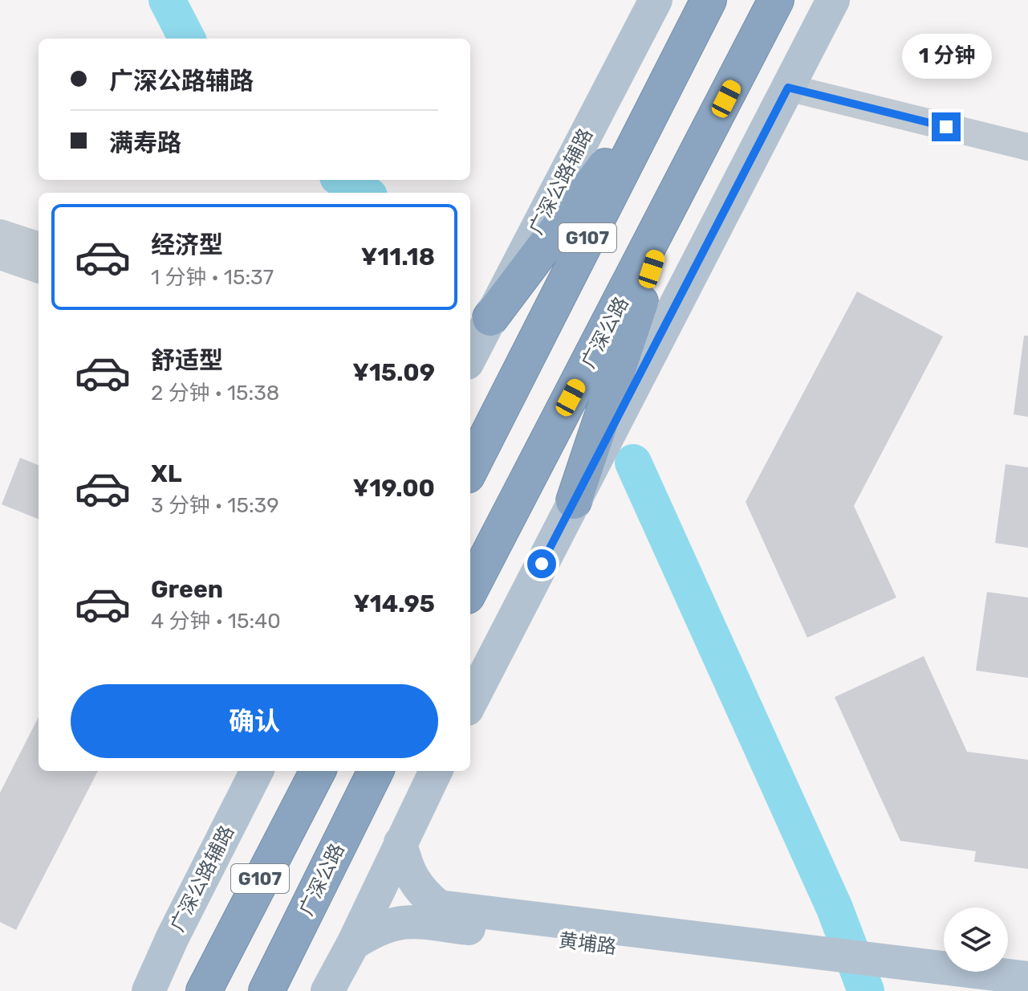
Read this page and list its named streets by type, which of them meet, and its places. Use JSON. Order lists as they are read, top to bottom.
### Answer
{
  "streets": {
    "highway": ["G107", "广深公路"],
    "main road": ["广深公路辅路", "黄埔路"]
  },
  "page": {
    "bubble": "1 分钟",
    "banner": ["广深公路辅路", "满寿路"],
    "list": [
      {
        "name": "经济型",
        "note": "1 分钟 · 15:37",
        "value": "¥11.18"
      },
      {
        "name": "舒适型",
        "note": "2 分钟 · 15:38",
        "value": "¥15.09"
      },
      {
        "name": "XL",
        "note": "3 分钟 · 15:39",
        "value": "¥19.00"
      },
      {
        "name": "Green",
        "note": "4 分钟 · 15:40",
        "value": "¥14.95"
      }
    ],
    "buttons": "确认"
  }
}
